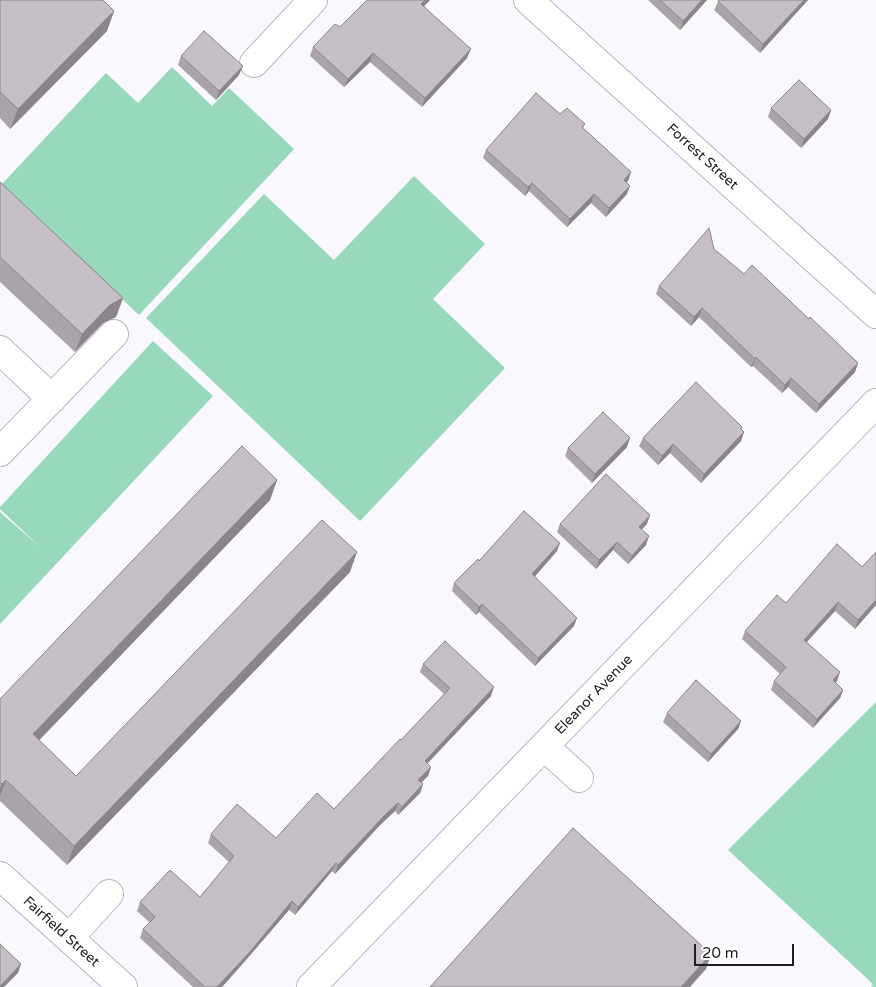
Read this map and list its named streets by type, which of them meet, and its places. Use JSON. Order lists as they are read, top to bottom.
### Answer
{
  "streets": {
    "street": ["Forrest Street", "Eleanor Avenue", "Fairfield Street"]
  },
  "scale_bar": "20 m"
}
